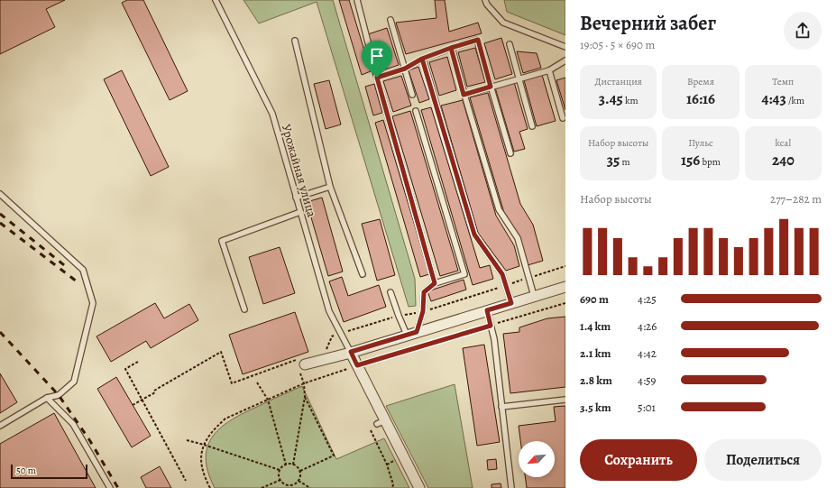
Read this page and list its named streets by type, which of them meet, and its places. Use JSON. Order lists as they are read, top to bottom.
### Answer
{
  "streets": {
    "lane": ["Урожайная улица"]
  },
  "scale_bar": "50 m",
  "north": "bottom left",
  "page": {
    "heading": ["Вечерний забег", "19:05 · 5 × 690 m"],
    "stats": [
      ["Дистанция", "3.45 km"],
      ["Время", "16:16"],
      ["Темп", "4:43 /km"],
      ["Набор высоты", "35 m"],
      ["Пульс", "156 bpm"],
      ["kcal", "240"]
    ],
    "chart": ["Набор высоты", "277–282 m"],
    "list": [
      {
        "name": "690 m",
        "note": "4:25"
      },
      {
        "name": "1.4 km",
        "note": "4:26"
      },
      {
        "name": "2.1 km",
        "note": "4:42"
      },
      {
        "name": "2.8 km",
        "note": "4:59"
      },
      {
        "name": "3.5 km",
        "note": "5:01"
      }
    ],
    "buttons": ["Сохранить", "Поделиться"],
    "scale": "50 m"
  }
}
